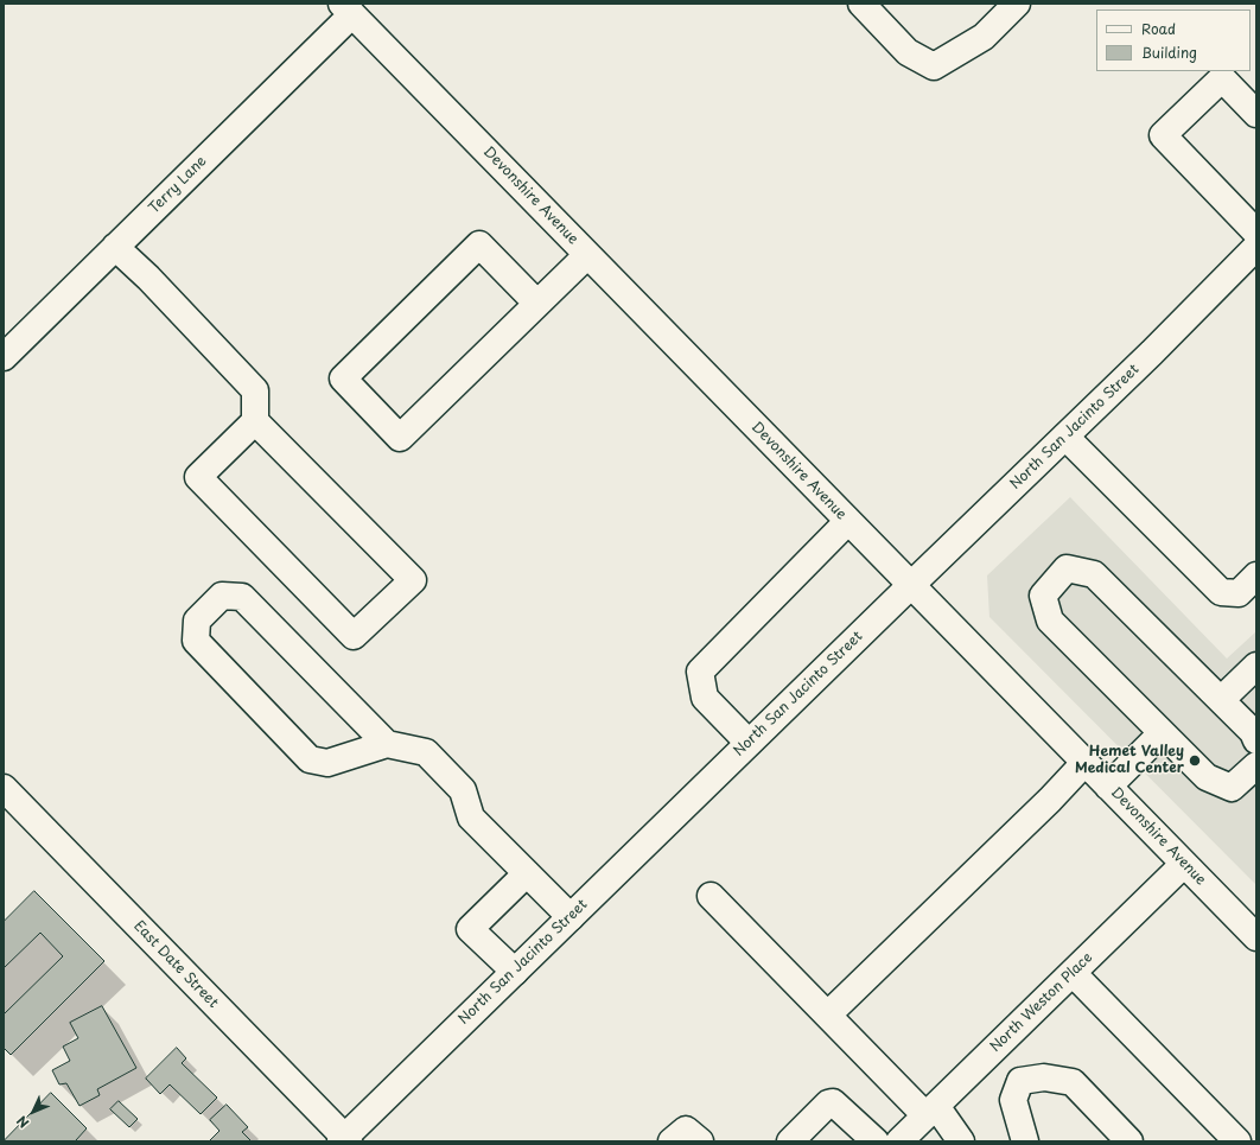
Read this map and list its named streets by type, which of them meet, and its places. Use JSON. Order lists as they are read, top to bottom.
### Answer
{
  "streets": {
    "street": [
      "Terry Lane",
      "Devonshire Avenue",
      "North San Jacinto Street",
      "East Date Street",
      "North Weston Place"
    ]
  },
  "crossings": [
    ["Terry Lane", "Devonshire Avenue"],
    ["Devonshire Avenue", "North San Jacinto Street"],
    ["Devonshire Avenue", "North Weston Place"],
    ["North San Jacinto Street", "East Date Street"]
  ],
  "places": ["Hemet Valley Medical Center"],
  "legend": ["Road", "Building"],
  "north": "bottom left"
}
